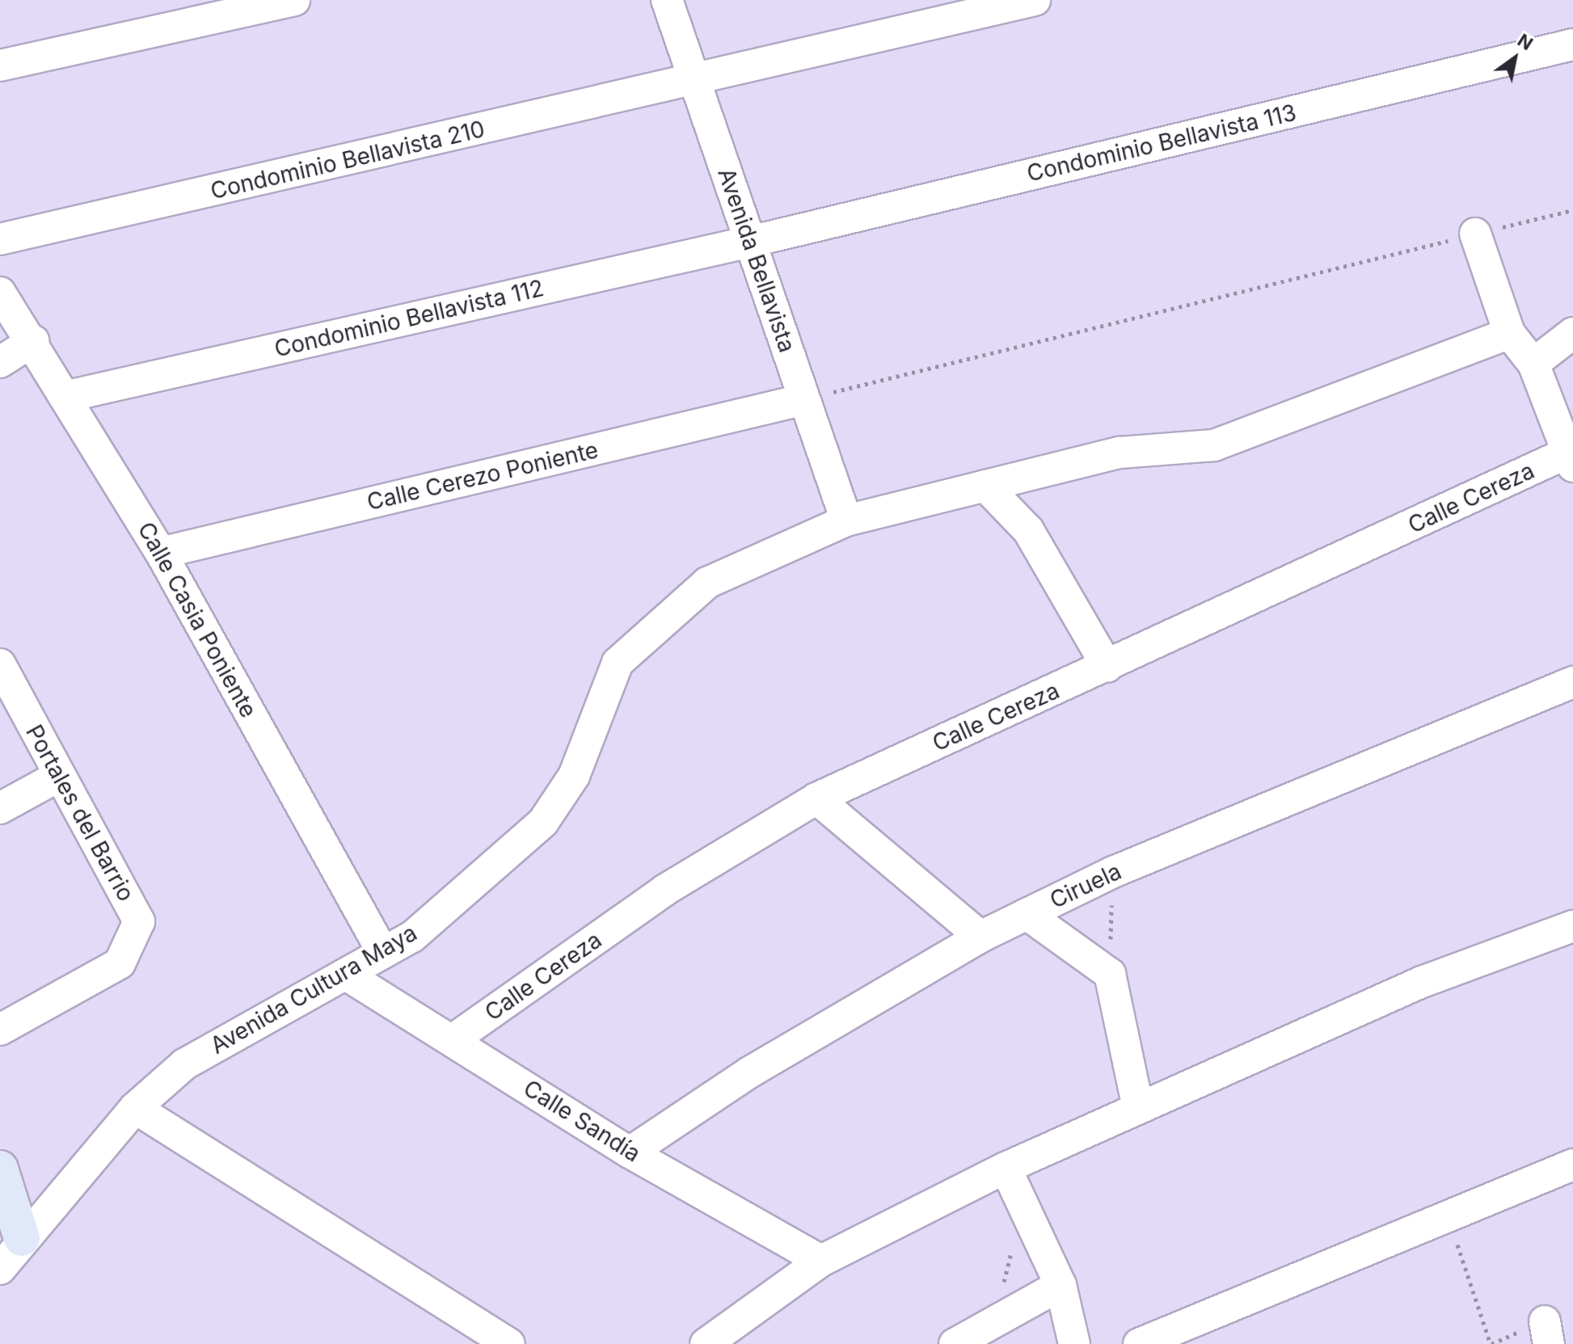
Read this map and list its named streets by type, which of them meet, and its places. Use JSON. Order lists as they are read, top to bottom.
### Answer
{
  "streets": {
    "street": [
      "Condominio Bellavista 113",
      "Condominio Bellavista 210",
      "Avenida Bellavista",
      "Condominio Bellavista 112",
      "Calle Cerezo Poniente",
      "Calle Cereza",
      "Calle Casia Poniente",
      "Portales del Barrio",
      "Ciruela",
      "Avenida Cultura Maya",
      "Calle Sandía"
    ]
  },
  "crossings": [
    ["Condominio Bellavista 113", "Avenida Bellavista"],
    ["Condominio Bellavista 113", "Condominio Bellavista 112"],
    ["Condominio Bellavista 210", "Avenida Bellavista"],
    ["Avenida Bellavista", "Condominio Bellavista 112"],
    ["Avenida Bellavista", "Calle Cerezo Poniente"],
    ["Avenida Bellavista", "Avenida Cultura Maya"],
    ["Condominio Bellavista 112", "Calle Casia Poniente"],
    ["Calle Cerezo Poniente", "Calle Casia Poniente"],
    ["Calle Cereza", "Calle Sandía"],
    ["Calle Casia Poniente", "Avenida Cultura Maya"],
    ["Ciruela", "Calle Sandía"],
    ["Avenida Cultura Maya", "Calle Sandía"]
  ],
  "north": "top right"
}
